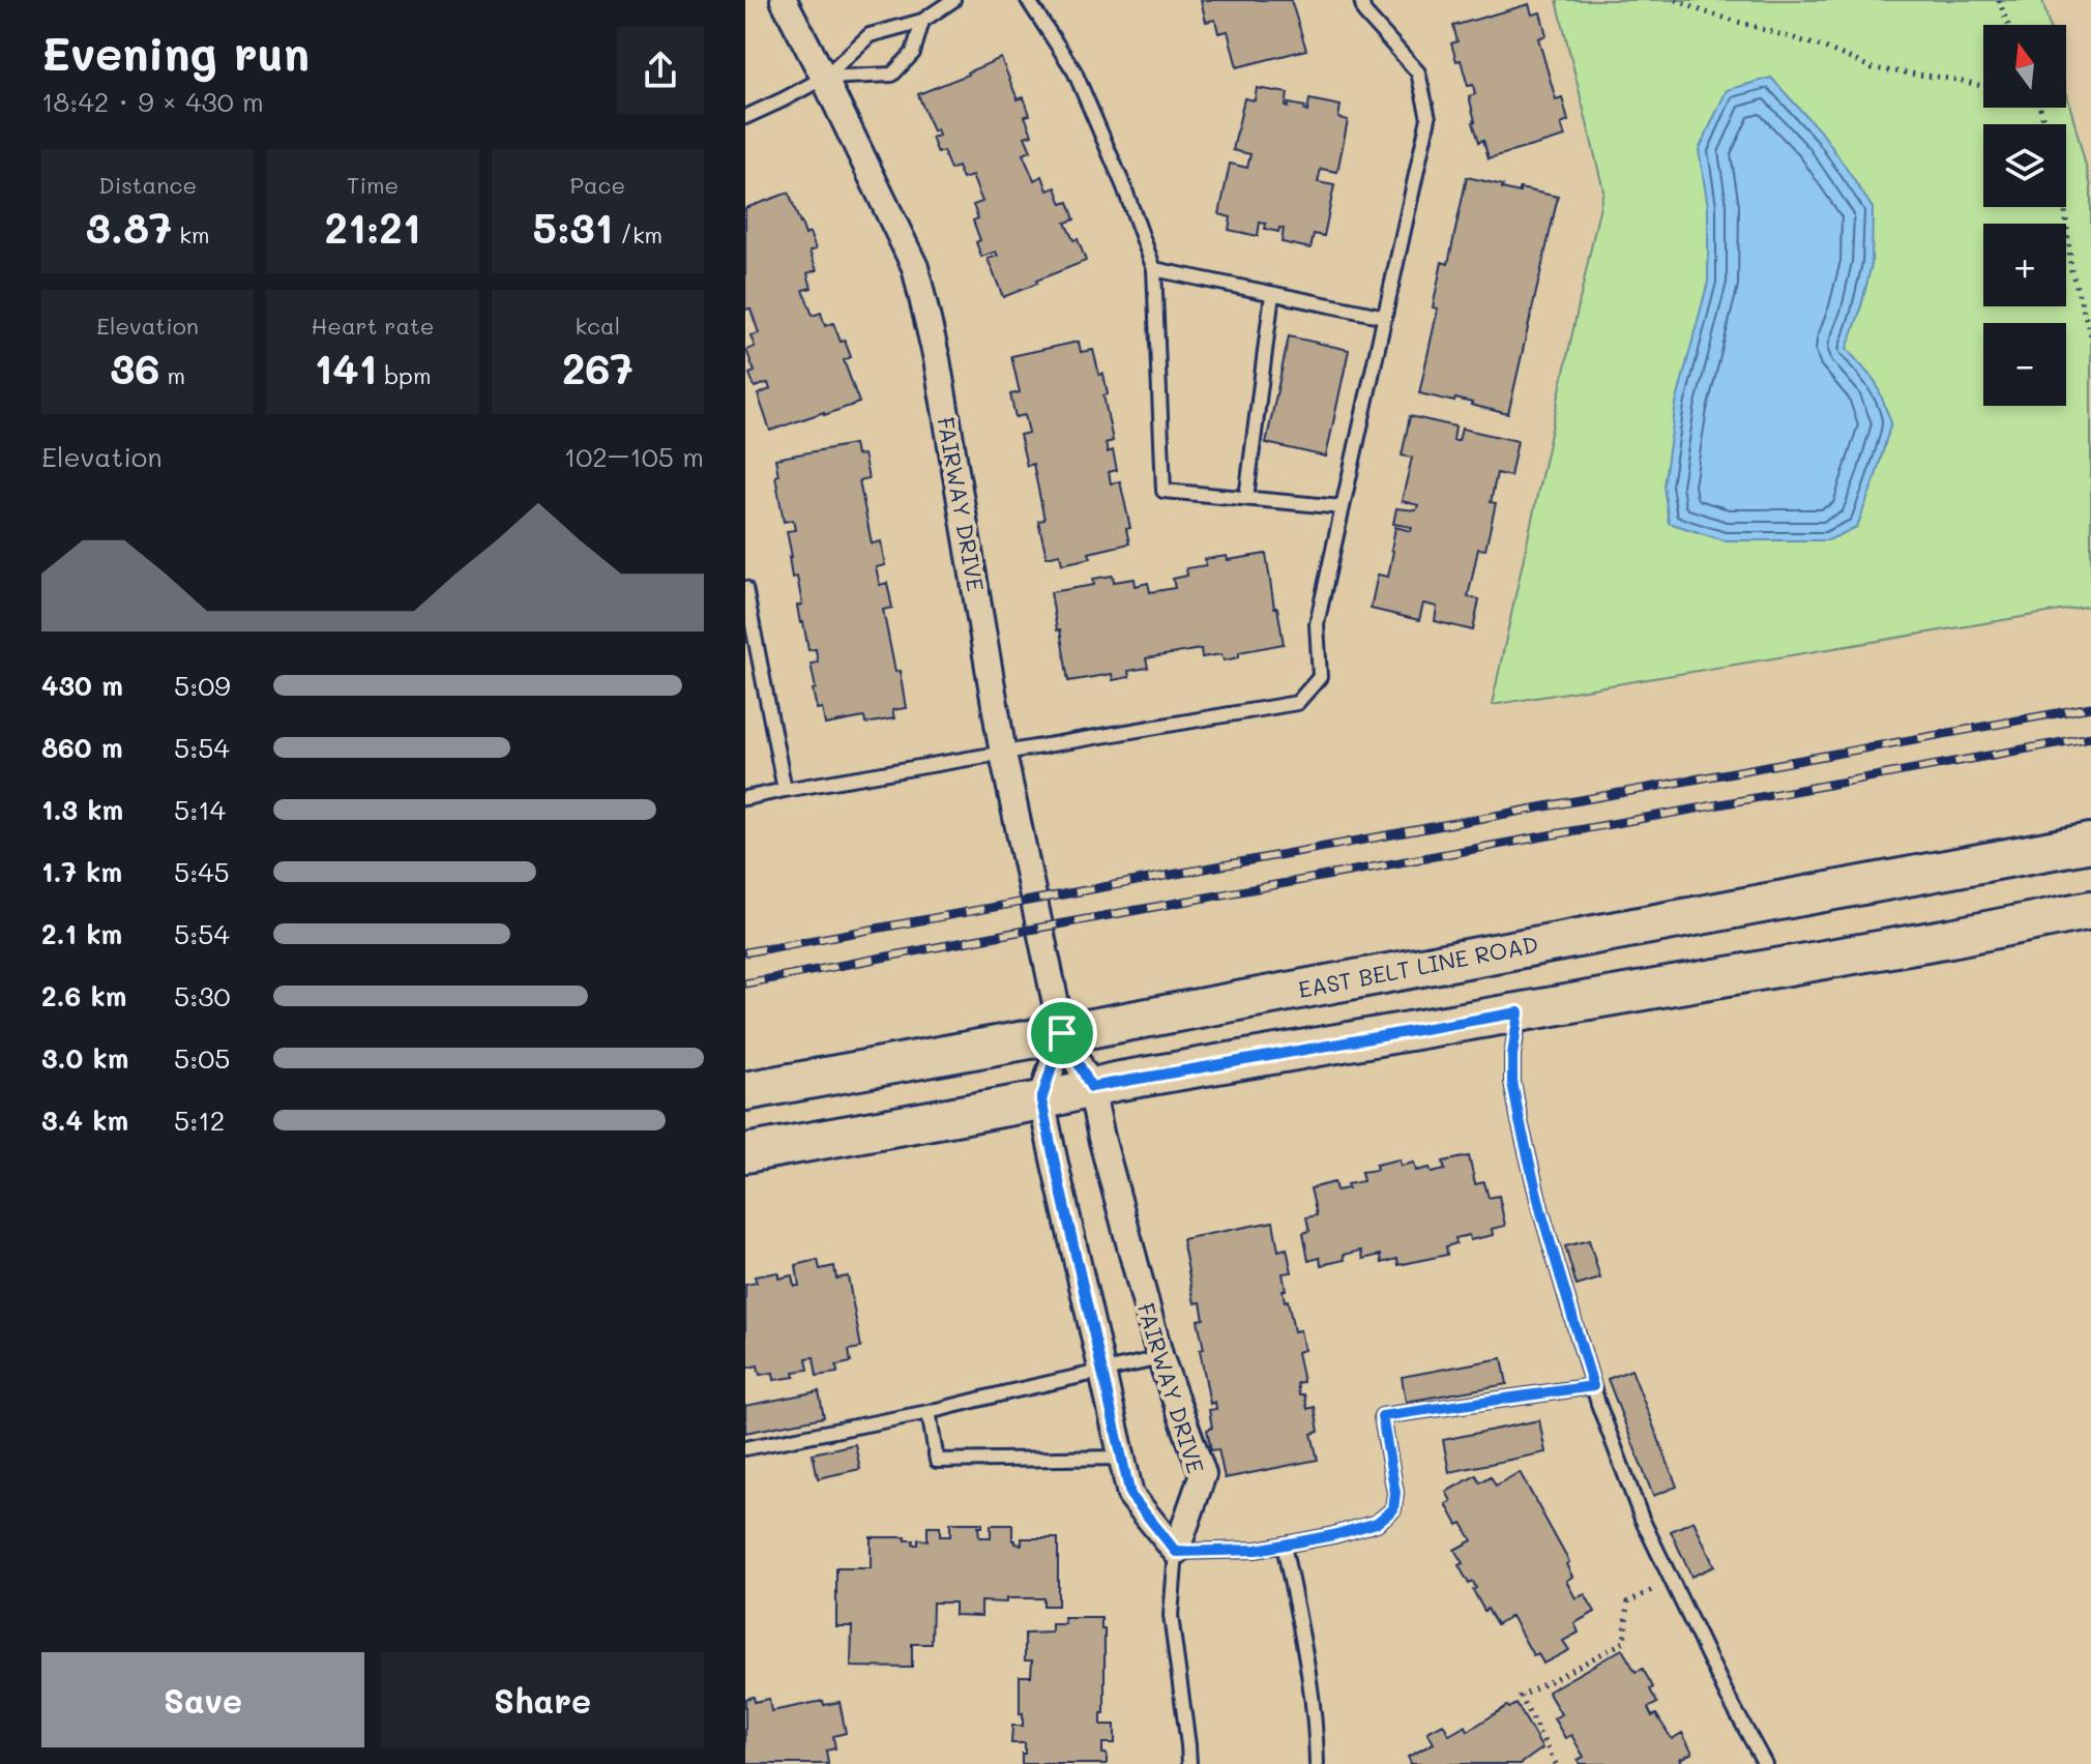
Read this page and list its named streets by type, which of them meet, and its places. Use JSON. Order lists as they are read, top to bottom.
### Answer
{
  "streets": {
    "main road": ["EAST BELT LINE ROAD"],
    "street": ["FAIRWAY DRIVE"]
  },
  "crossings": [
    ["FAIRWAY DRIVE", "EAST BELT LINE ROAD"]
  ],
  "north": "top",
  "page": {
    "heading": ["Evening run", "18:42 · 9 × 430 m"],
    "map_buttons": ["+", "−"],
    "stats": [
      ["Distance", "3.87 km"],
      ["Time", "21:21"],
      ["Pace", "5:31 /km"],
      ["Elevation", "36 m"],
      ["Heart rate", "141 bpm"],
      ["kcal", "267"]
    ],
    "chart": ["Elevation", "102–105 m"],
    "list": [
      {
        "name": "430 m",
        "note": "5:09"
      },
      {
        "name": "860 m",
        "note": "5:54"
      },
      {
        "name": "1.3 km",
        "note": "5:14"
      },
      {
        "name": "1.7 km",
        "note": "5:45"
      },
      {
        "name": "2.1 km",
        "note": "5:54"
      },
      {
        "name": "2.6 km",
        "note": "5:30"
      },
      {
        "name": "3.0 km",
        "note": "5:05"
      },
      {
        "name": "3.4 km",
        "note": "5:12"
      }
    ],
    "buttons": ["Save", "Share"]
  }
}
